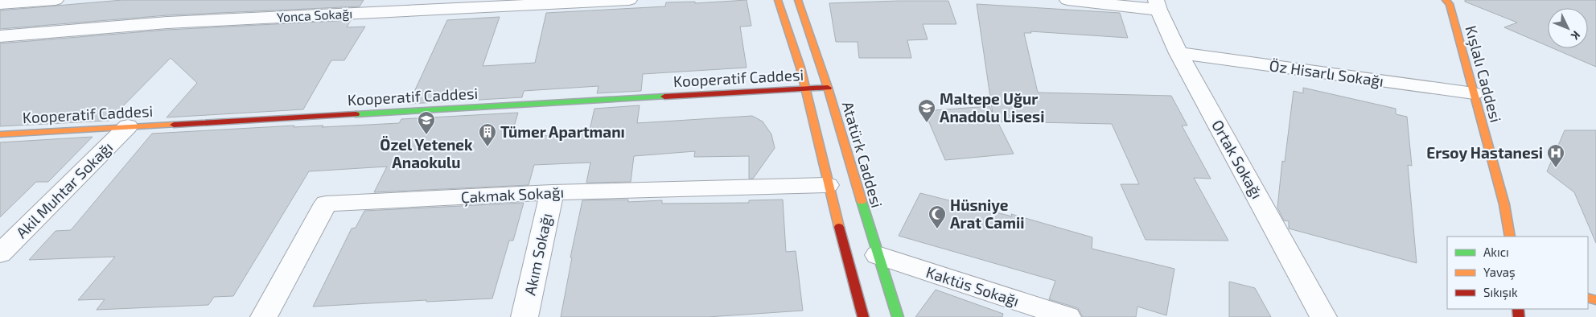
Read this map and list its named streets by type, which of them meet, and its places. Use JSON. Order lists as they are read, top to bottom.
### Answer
{
  "streets": {
    "street": [
      "Yonca Sokağı",
      "Öz Hisarlı Sokağı",
      "Kışlalı Caddesi",
      "Kooperatif Caddesi",
      "Atatürk Caddesi",
      "Ortak Sokağı",
      "Akil Muhtar Sokağı",
      "Çakmak Sokağı",
      "Akım Sokağı",
      "Kaktüs Sokağı"
    ]
  },
  "crossings": [
    ["Öz Hisarlı Sokağı", "Kışlalı Caddesi"],
    ["Öz Hisarlı Sokağı", "Ortak Sokağı"],
    ["Kooperatif Caddesi", "Atatürk Caddesi"],
    ["Kooperatif Caddesi", "Akil Muhtar Sokağı"],
    ["Atatürk Caddesi", "Kaktüs Sokağı"],
    ["Çakmak Sokağı", "Akım Sokağı"]
  ],
  "places": {
    "school or university": ["Maltepe Uğur Anadolu Lisesi", "Özel Yetenek Anaokulu"],
    "building": ["Tümer Apartmanı"],
    "hospital": ["Ersoy Hastanesi"],
    "mosque": ["Hüsniye Arat Camii"]
  },
  "legend": ["Akıcı", "Yavaş", "Sıkışık"],
  "north": "bottom right"
}
